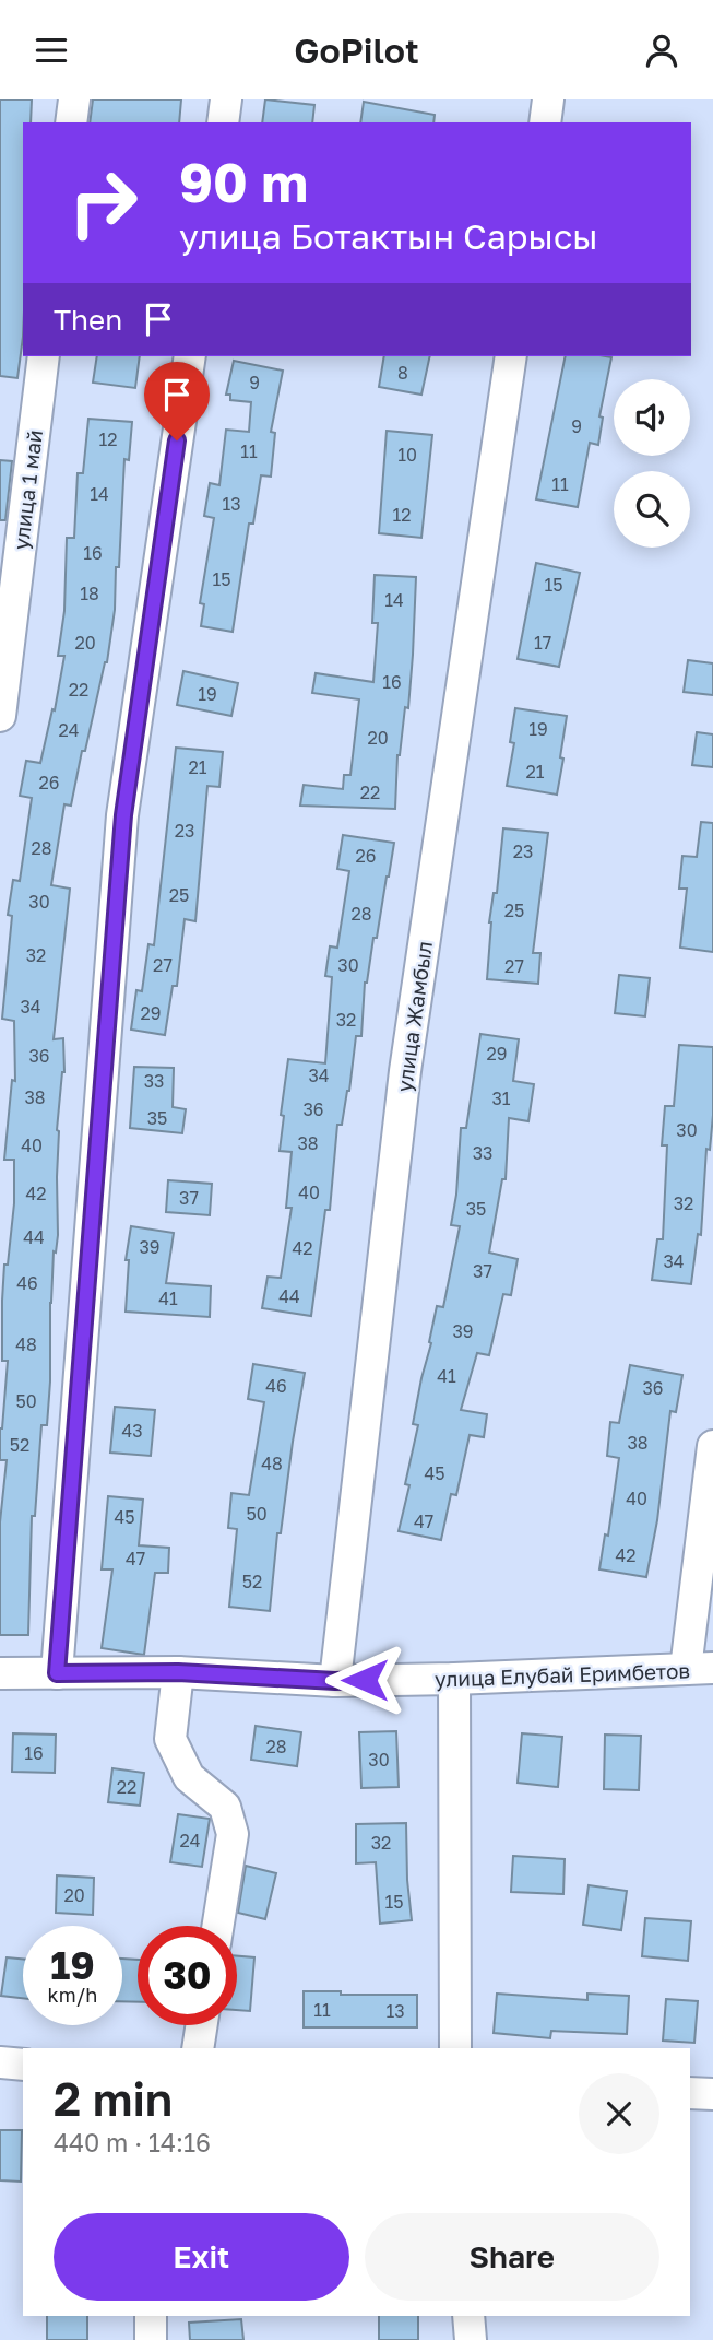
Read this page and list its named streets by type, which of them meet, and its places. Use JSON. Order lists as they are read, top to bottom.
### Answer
{
  "streets": {
    "street": ["улица 1 май", "улица Жамбыл", "улица Елубай Еримбетов"]
  },
  "crossings": [
    ["улица Жамбыл", "улица Елубай Еримбетов"]
  ],
  "house_numbers": [
    "8",
    "9",
    "9",
    "12",
    "11",
    "10",
    "11",
    "14",
    "13",
    "12",
    "16",
    "15",
    "15",
    "18",
    "14",
    "20",
    "17",
    "16",
    "22",
    "19",
    "19",
    "24",
    "20",
    "21",
    "21",
    "26",
    "22",
    "23",
    "28",
    "23",
    "26",
    "25",
    "30",
    "25",
    "28",
    "32",
    "27",
    "30",
    "27",
    "34",
    "29",
    "32",
    "29",
    "36",
    "34",
    "33",
    "38",
    "31",
    "36",
    "35",
    "30",
    "38",
    "40",
    "33",
    "40",
    "42",
    "37",
    "32",
    "35",
    "44",
    "39",
    "42",
    "34",
    "37",
    "46",
    "44",
    "41",
    "39",
    "48",
    "41",
    "46",
    "36",
    "50",
    "43",
    "38",
    "52",
    "48",
    "45",
    "40",
    "50",
    "45",
    "47",
    "42",
    "47",
    "52",
    "28",
    "16",
    "30",
    "22",
    "24",
    "32",
    "20",
    "15",
    "11",
    "13"
  ],
  "page": {
    "header": "GoPilot",
    "turn": ["90 m", "улица Ботактын Сарысы"],
    "then": "Then",
    "speed": "19 km/h",
    "limit": "30",
    "heading": ["2 min", "440 m · 14:16"],
    "buttons": ["Exit", "Share"]
  }
}
